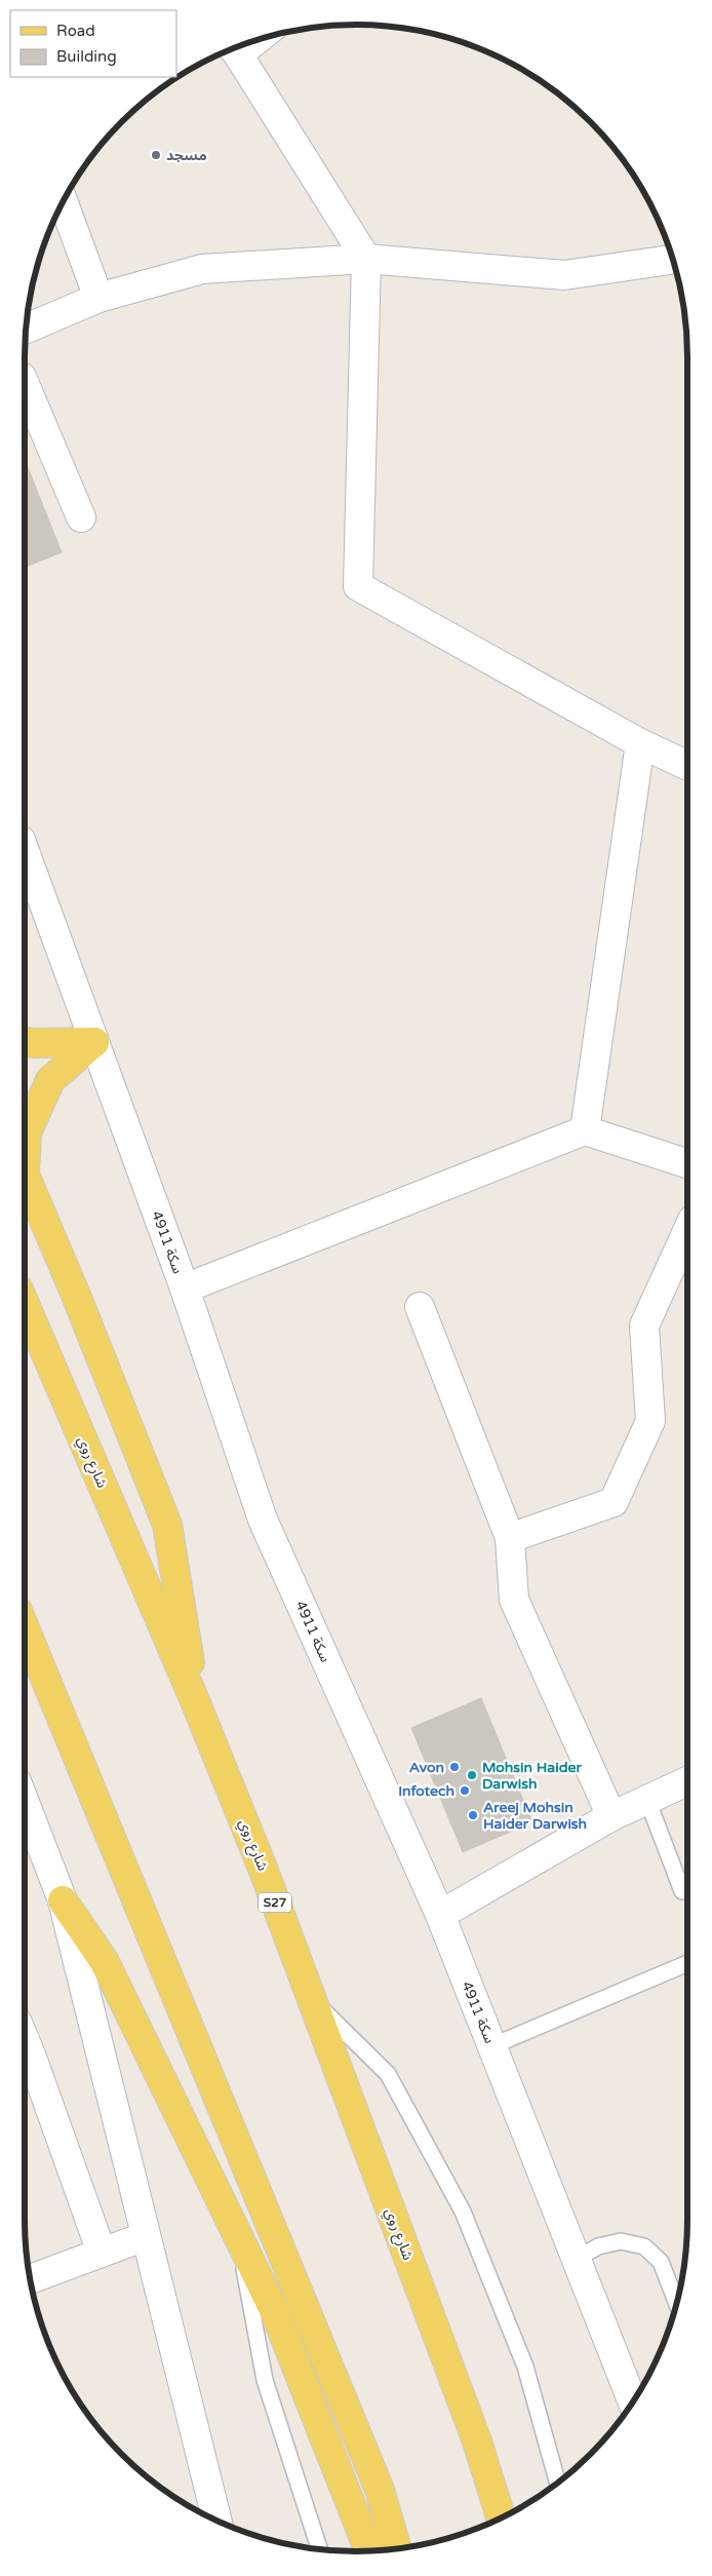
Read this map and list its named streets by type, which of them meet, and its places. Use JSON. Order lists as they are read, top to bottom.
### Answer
{
  "streets": {
    "main road": ["شارع روي", "S27"],
    "street": ["سكة 4911"]
  },
  "places": [
    "مسجد",
    "Avon",
    "Mohsin Haider Darwish",
    "Infotech",
    "Areej Mohsin Haider Darwish"
  ],
  "legend": ["Road", "Building"]
}
